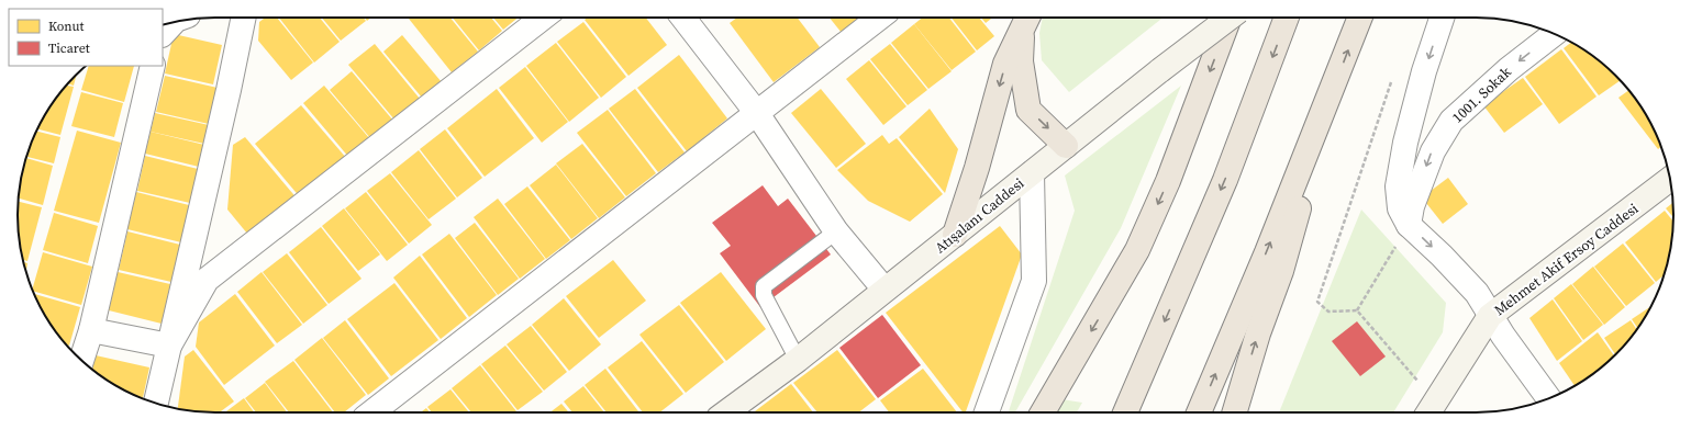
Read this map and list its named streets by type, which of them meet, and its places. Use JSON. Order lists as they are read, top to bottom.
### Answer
{
  "streets": {
    "main road": ["Atışalanı Caddesi", "Mehmet Akif Ersoy Caddesi"],
    "street": ["1001. Sokak"]
  },
  "one_way": ["1001. Sokak"],
  "legend": ["Konut", "Ticaret"]
}
